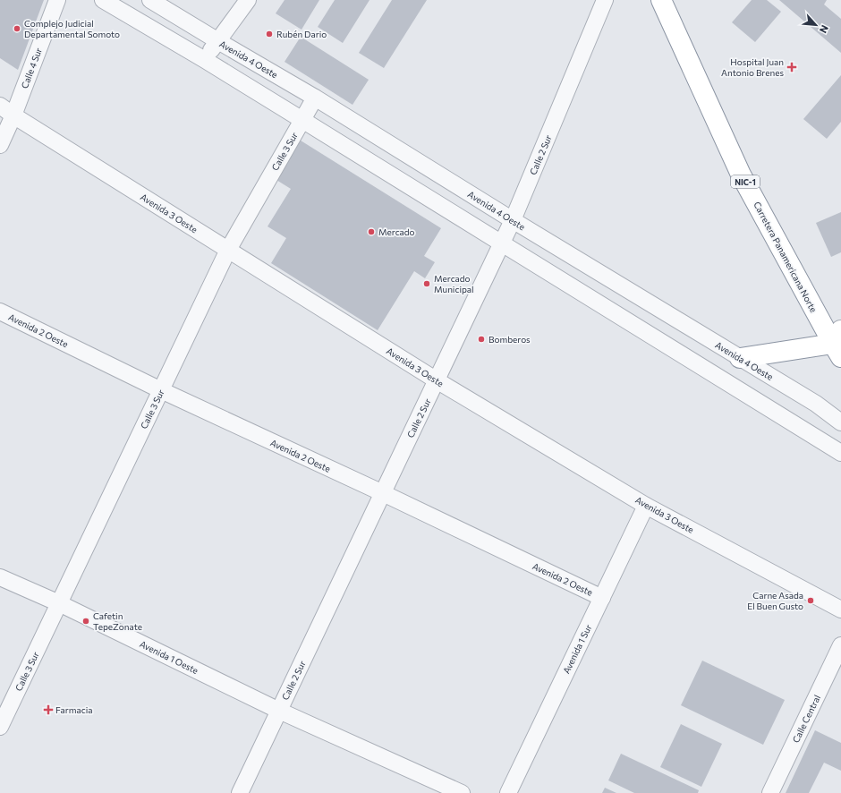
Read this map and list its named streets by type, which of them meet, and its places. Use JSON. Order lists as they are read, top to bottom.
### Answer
{
  "streets": {
    "highway": ["NIC-1", "Carretera Panamericana Norte"],
    "street": [
      "Avenida 4 Oeste",
      "Calle 4 Sur",
      "Calle 3 Sur",
      "Calle 2 Sur",
      "Avenida 3 Oeste",
      "Avenida 2 Oeste",
      "Avenida 1 Sur",
      "Avenida 1 Oeste",
      "Calle Central"
    ]
  },
  "crossings": [
    ["Avenida 4 Oeste", "Calle 3 Sur"],
    ["Avenida 4 Oeste", "Calle 2 Sur"],
    ["Calle 4 Sur", "Avenida 3 Oeste"],
    ["Calle 3 Sur", "Avenida 3 Oeste"],
    ["Calle 3 Sur", "Avenida 2 Oeste"],
    ["Calle 3 Sur", "Avenida 1 Oeste"],
    ["Calle 2 Sur", "Avenida 3 Oeste"],
    ["Calle 2 Sur", "Avenida 2 Oeste"],
    ["Calle 2 Sur", "Avenida 1 Oeste"],
    ["Avenida 3 Oeste", "Avenida 1 Sur"],
    ["Avenida 2 Oeste", "Avenida 1 Sur"]
  ],
  "places": {
    "other": [
      "Complejo Judicial Departamental Somoto",
      "Rubén Dario",
      "Mercado",
      "Mercado Municipal",
      "Bomberos",
      "Carne Asada El Buen Gusto",
      "Cafetin TepeZonate"
    ],
    "health": ["Hospital Juan Antonio Brenes", "Farmacia"]
  },
  "north": "bottom right"
}
